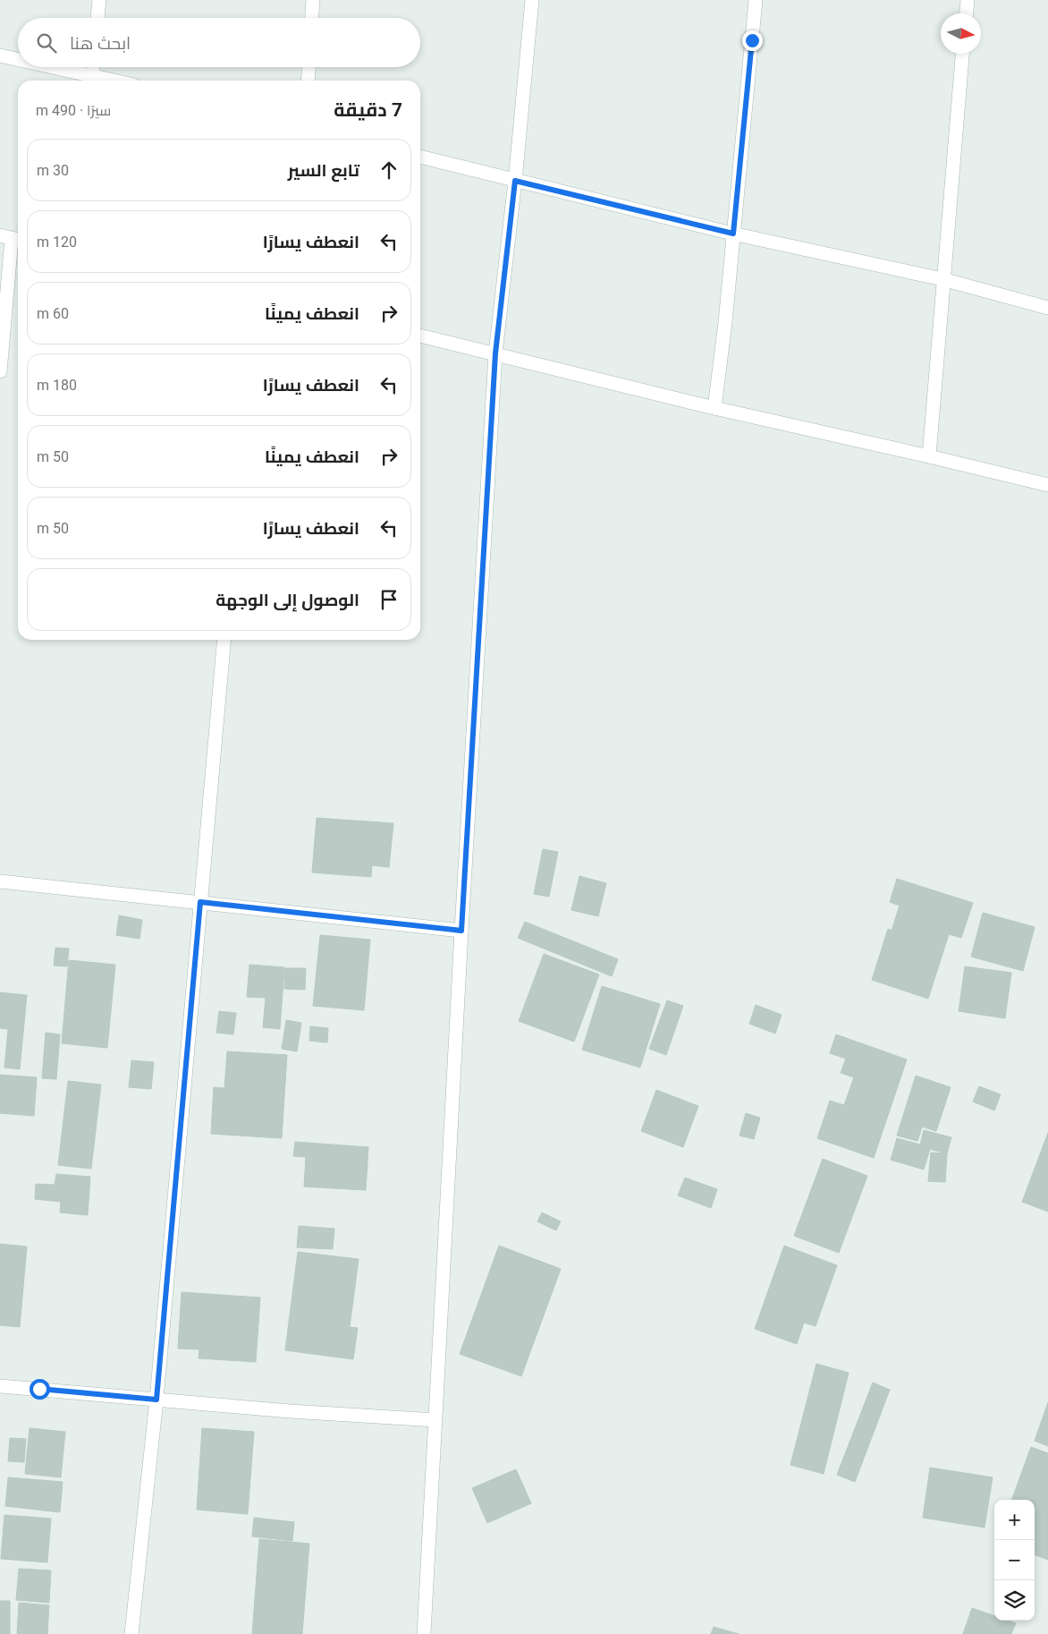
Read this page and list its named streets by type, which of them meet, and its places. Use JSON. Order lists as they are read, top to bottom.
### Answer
{
  "north": "right",
  "page": {
    "search": "ابحث هنا",
    "heading": ["7 دقيقة", "سيرًا · 490 m"],
    "list": [
      ["تابع السير", "30 m"],
      ["انعطف يسارًا", "120 m"],
      ["انعطف يمينًا", "60 m"],
      ["انعطف يسارًا", "180 m"],
      ["انعطف يمينًا", "50 m"],
      ["انعطف يسارًا", "50 m"],
      "الوصول إلى الوجهة"
    ],
    "map_buttons": ["+", "−"]
  }
}
